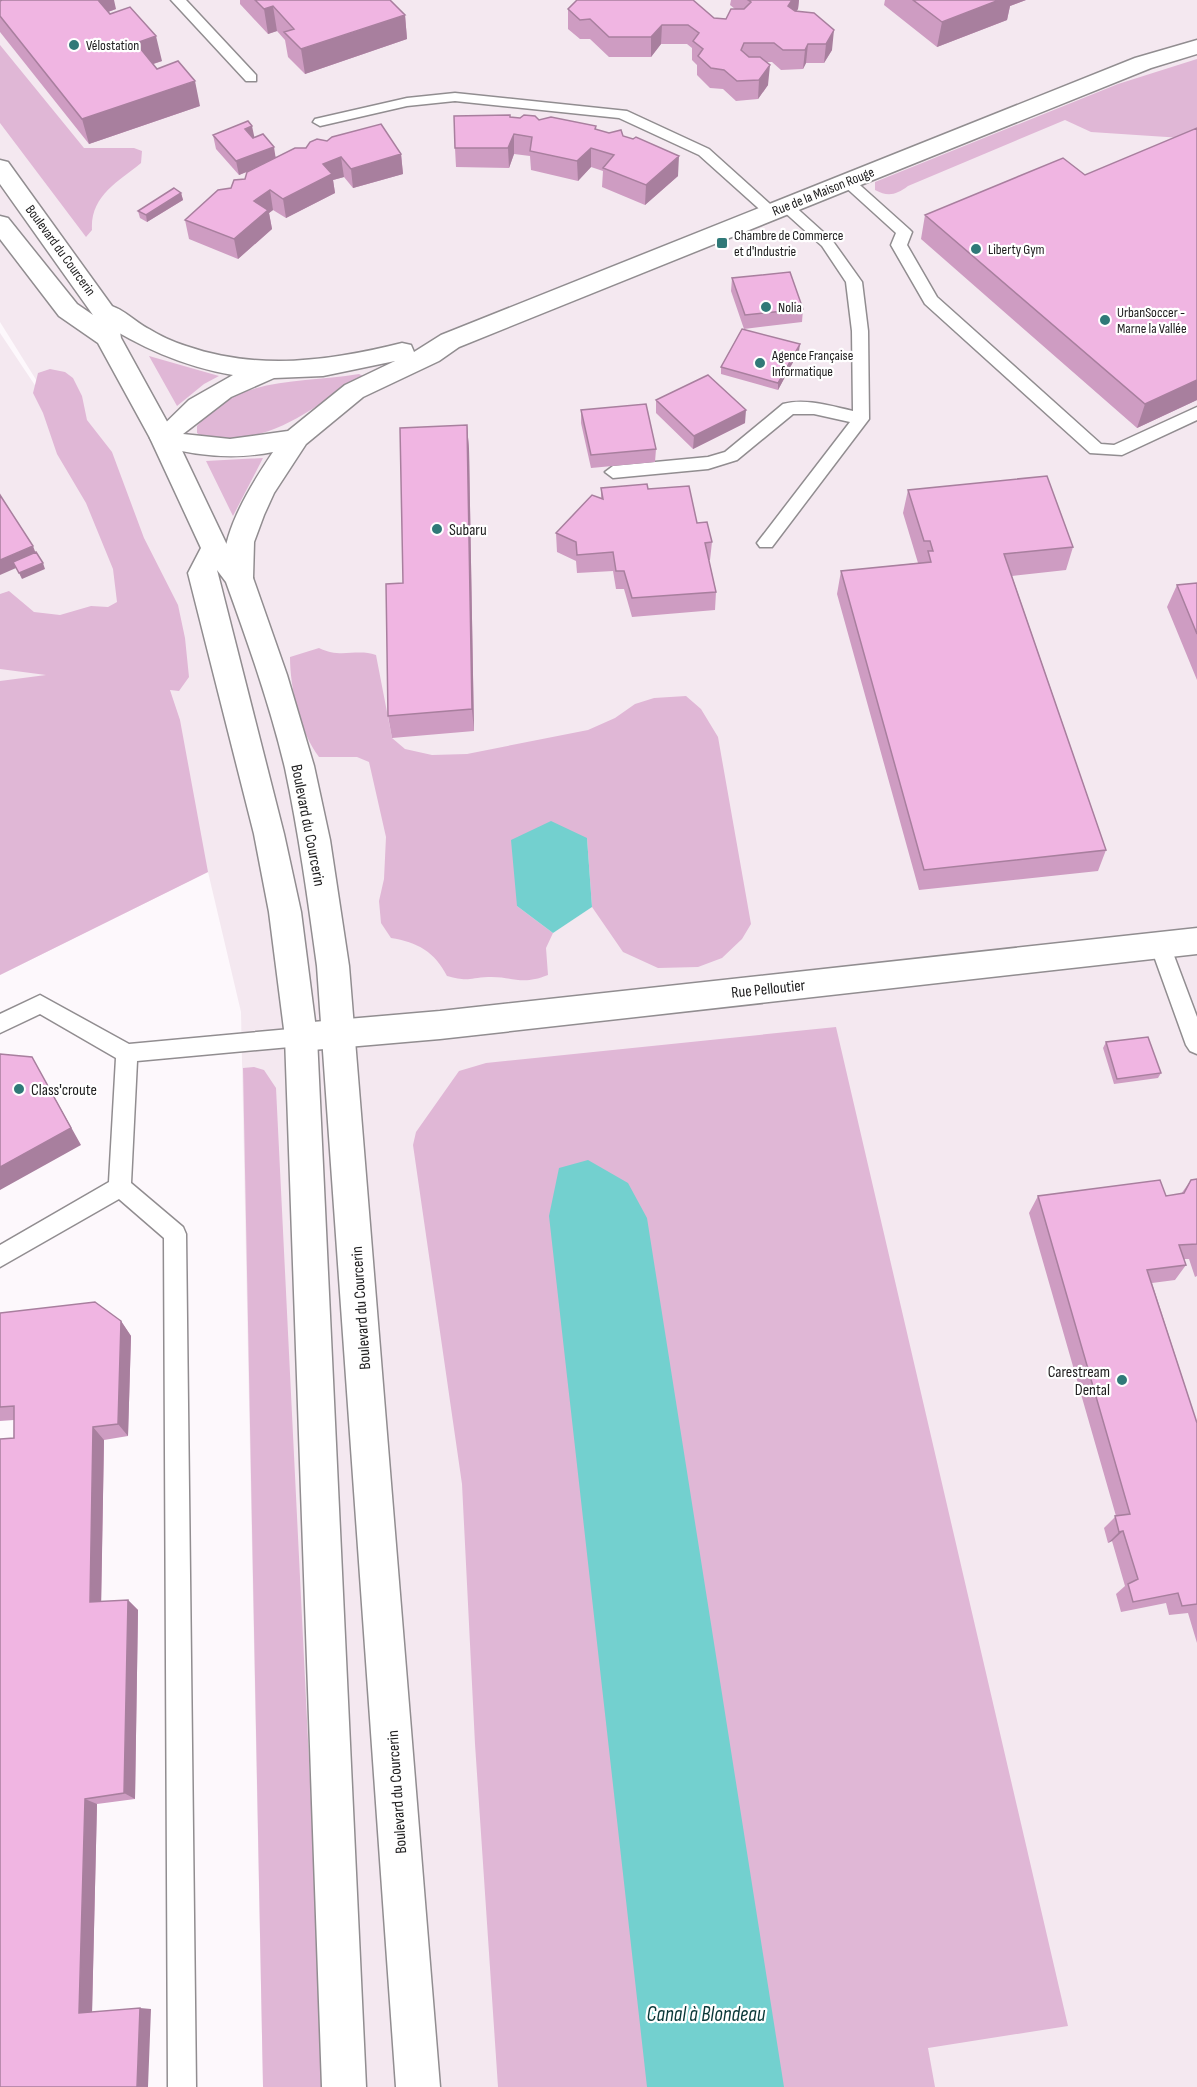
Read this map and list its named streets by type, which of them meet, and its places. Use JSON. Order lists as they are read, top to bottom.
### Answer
{
  "streets": {
    "main road": ["Rue de la Maison Rouge", "Boulevard du Courcerin", "Rue Pelloutier"]
  },
  "crossings": [
    ["Boulevard du Courcerin", "Rue Pelloutier"]
  ],
  "water": ["Canal à Blondeau"],
  "places": {
    "other": [
      "Vélostation",
      "Liberty Gym",
      "Nolia",
      "UrbanSoccer - Marne la Vallée",
      "Agence Française Informatique",
      "Subaru",
      "Class'croute",
      "Carestream Dental"
    ],
    "transit": ["Chambre de Commerce et d'Industrie"]
  }
}
